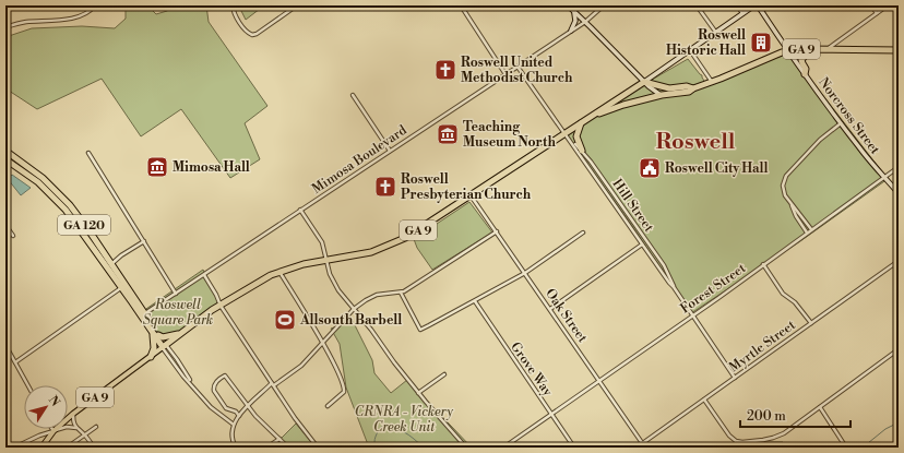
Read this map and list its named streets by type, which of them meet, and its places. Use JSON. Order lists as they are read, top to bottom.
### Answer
{
  "streets": {
    "highway": ["GA 9", "GA 120"],
    "street": [
      "Norcross Street",
      "Mimosa Boulevard",
      "Hill Street",
      "Forest Street",
      "Oak Street",
      "Myrtle Street",
      "Grove Way"
    ]
  },
  "crossings": [
    ["GA 9", "Norcross Street"],
    ["GA 9", "Hill Street"],
    ["GA 9", "GA 120"],
    ["GA 9", "Oak Street"],
    ["Norcross Street", "Forest Street"],
    ["Mimosa Boulevard", "Hill Street"],
    ["Mimosa Boulevard", "GA 120"],
    ["Hill Street", "Forest Street"],
    ["Hill Street", "Myrtle Street"],
    ["Forest Street", "Oak Street"],
    ["Forest Street", "Grove Way"],
    ["Oak Street", "Myrtle Street"]
  ],
  "districts": ["Roswell"],
  "parks": ["Roswell Square Park", "CRNRA - Vickery Creek Unit"],
  "places": {
    "building": ["Roswell Historic Hall"],
    "church": ["Roswell United Methodist Church", "Roswell Presbyterian Church"],
    "museum": ["Teaching Museum North", "Mimosa Hall"],
    "public building": ["Roswell City Hall"],
    "sports": ["Allsouth Barbell"]
  },
  "scale_bar": "200 m",
  "north": "top right"
}
